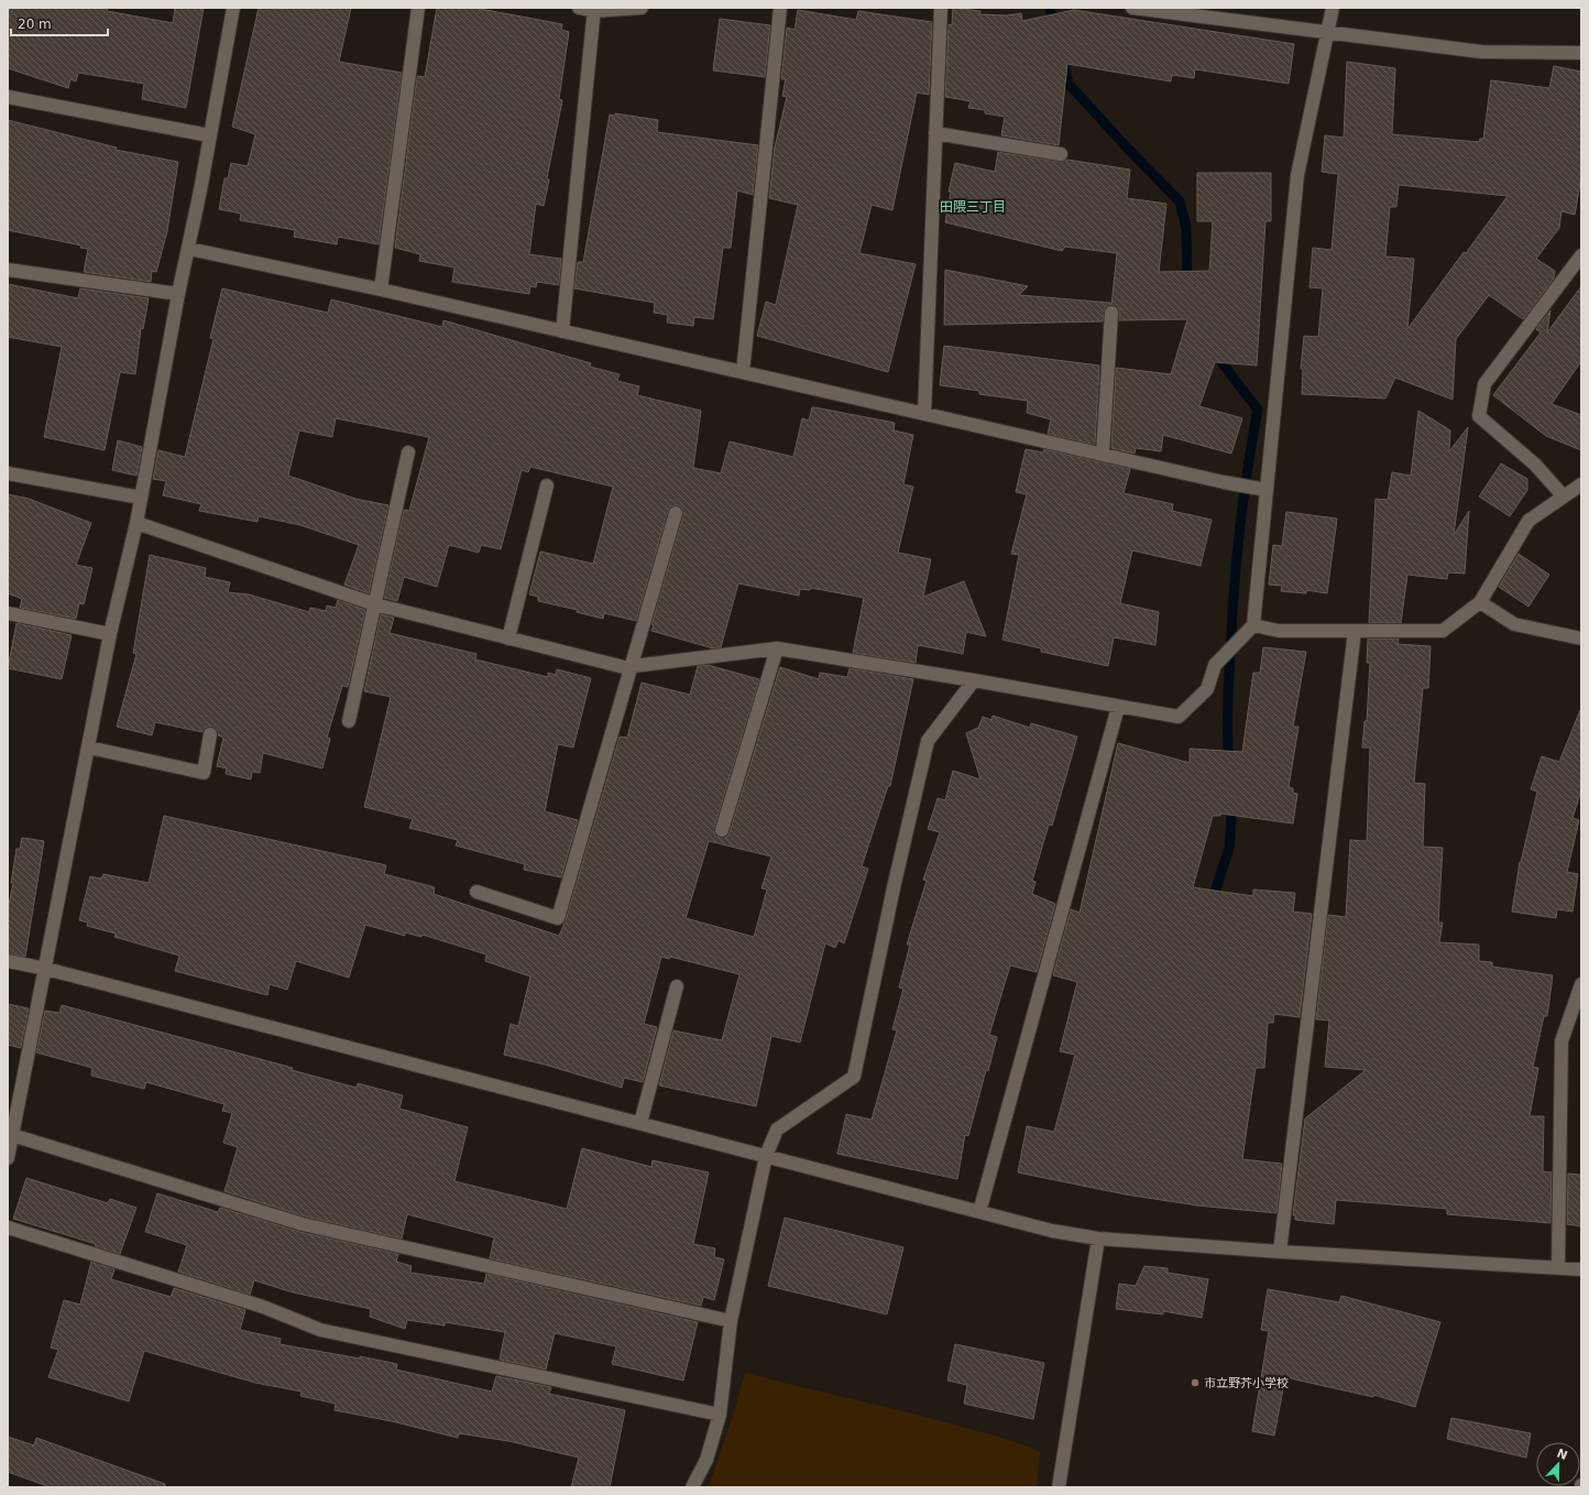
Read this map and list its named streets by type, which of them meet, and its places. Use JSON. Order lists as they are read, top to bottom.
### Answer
{
  "districts": ["田隈三丁目"],
  "places": ["市立野芥小学校"],
  "scale_bar": "20 m",
  "north": "top"
}
